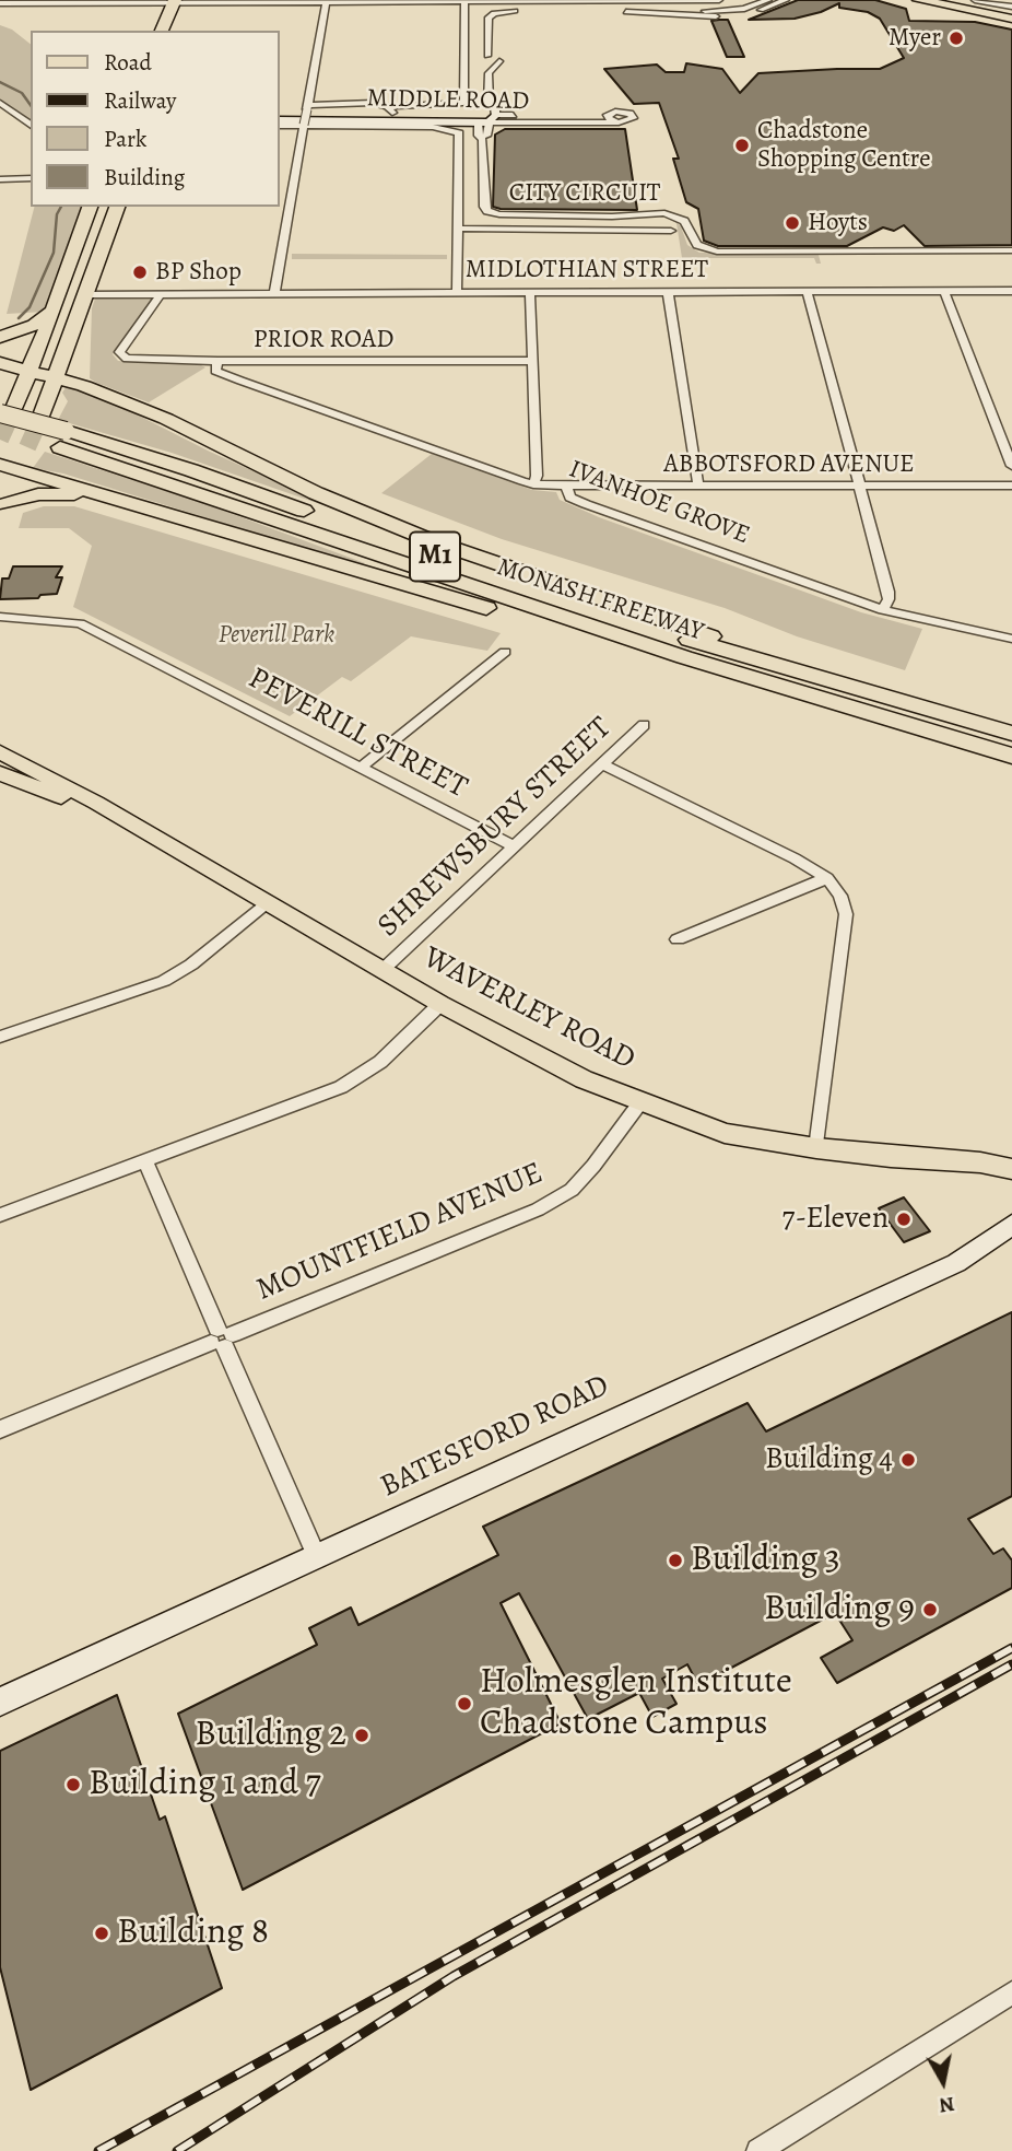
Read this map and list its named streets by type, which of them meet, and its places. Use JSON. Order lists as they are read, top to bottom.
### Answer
{
  "streets": {
    "highway": ["M1", "MONASH FREEWAY"],
    "main road": ["MIDDLE ROAD", "WAVERLEY ROAD", "BATESFORD ROAD"],
    "street": [
      "CITY CIRCUIT",
      "MIDLOTHIAN STREET",
      "PRIOR ROAD",
      "ABBOTSFORD AVENUE",
      "IVANHOE GROVE",
      "PEVERILL STREET",
      "SHREWSBURY STREET",
      "MOUNTFIELD AVENUE"
    ]
  },
  "crossings": [
    ["MIDDLE ROAD", "CITY CIRCUIT"],
    ["MIDLOTHIAN STREET", "PRIOR ROAD"],
    ["PRIOR ROAD", "IVANHOE GROVE"],
    ["ABBOTSFORD AVENUE", "IVANHOE GROVE"],
    ["PEVERILL STREET", "SHREWSBURY STREET"],
    ["SHREWSBURY STREET", "WAVERLEY ROAD"],
    ["WAVERLEY ROAD", "MOUNTFIELD AVENUE"]
  ],
  "parks": ["Peverill Park"],
  "places": [
    "Myer",
    "Chadstone Shopping Centre",
    "Hoyts",
    "BP Shop",
    "7-Eleven",
    "Building 4",
    "Building 3",
    "Building 9",
    "Holmesglen Institute Chadstone Campus",
    "Building 2",
    "Building 1 and 7",
    "Building 8"
  ],
  "legend": [
    "Road",
    "Railway",
    "Park",
    "Building"
  ],
  "north": "bottom"
}
